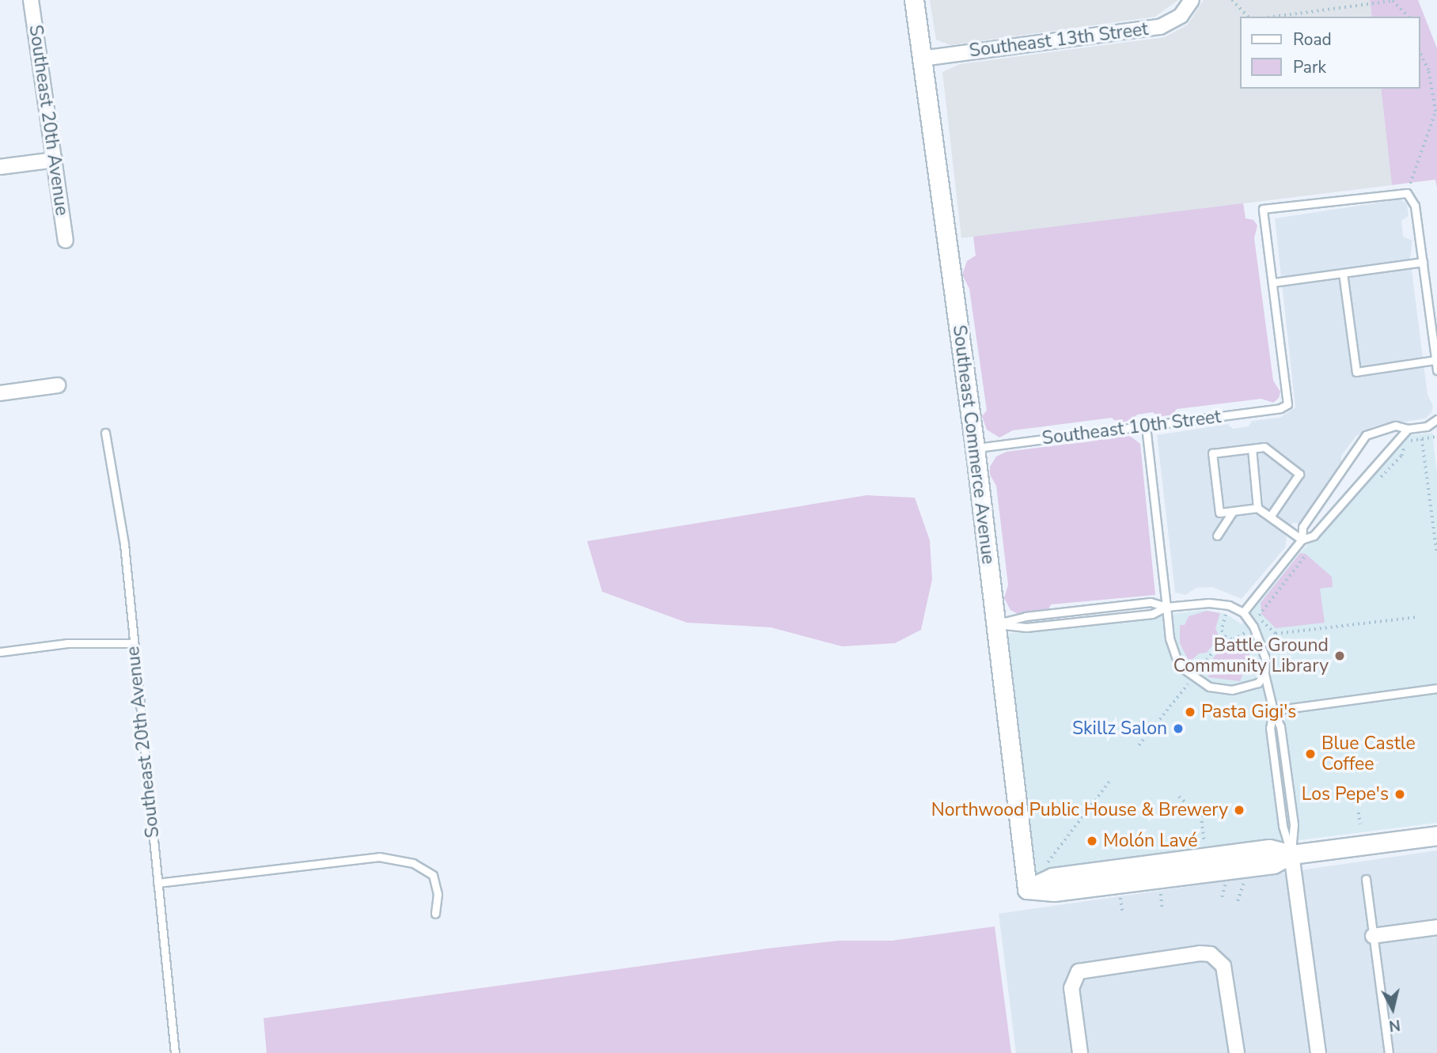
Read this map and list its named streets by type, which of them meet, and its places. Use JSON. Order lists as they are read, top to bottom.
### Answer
{
  "streets": {
    "street": ["Southeast 13th Street", "Southeast 20th Avenue", "Southeast Commerce Avenue"],
    "lane": ["Southeast 10th Street"]
  },
  "crossings": [
    ["Southeast 13th Street", "Southeast Commerce Avenue"],
    ["Southeast 10th Street", "Southeast Commerce Avenue"]
  ],
  "places": [
    "Battle Ground Community Library",
    "Pasta Gigi's",
    "Skillz Salon",
    "Blue Castle Coffee",
    "Los Pepe's",
    "Northwood Public House & Brewery",
    "Molón Lavé"
  ],
  "legend": ["Road", "Park"],
  "north": "bottom"
}
